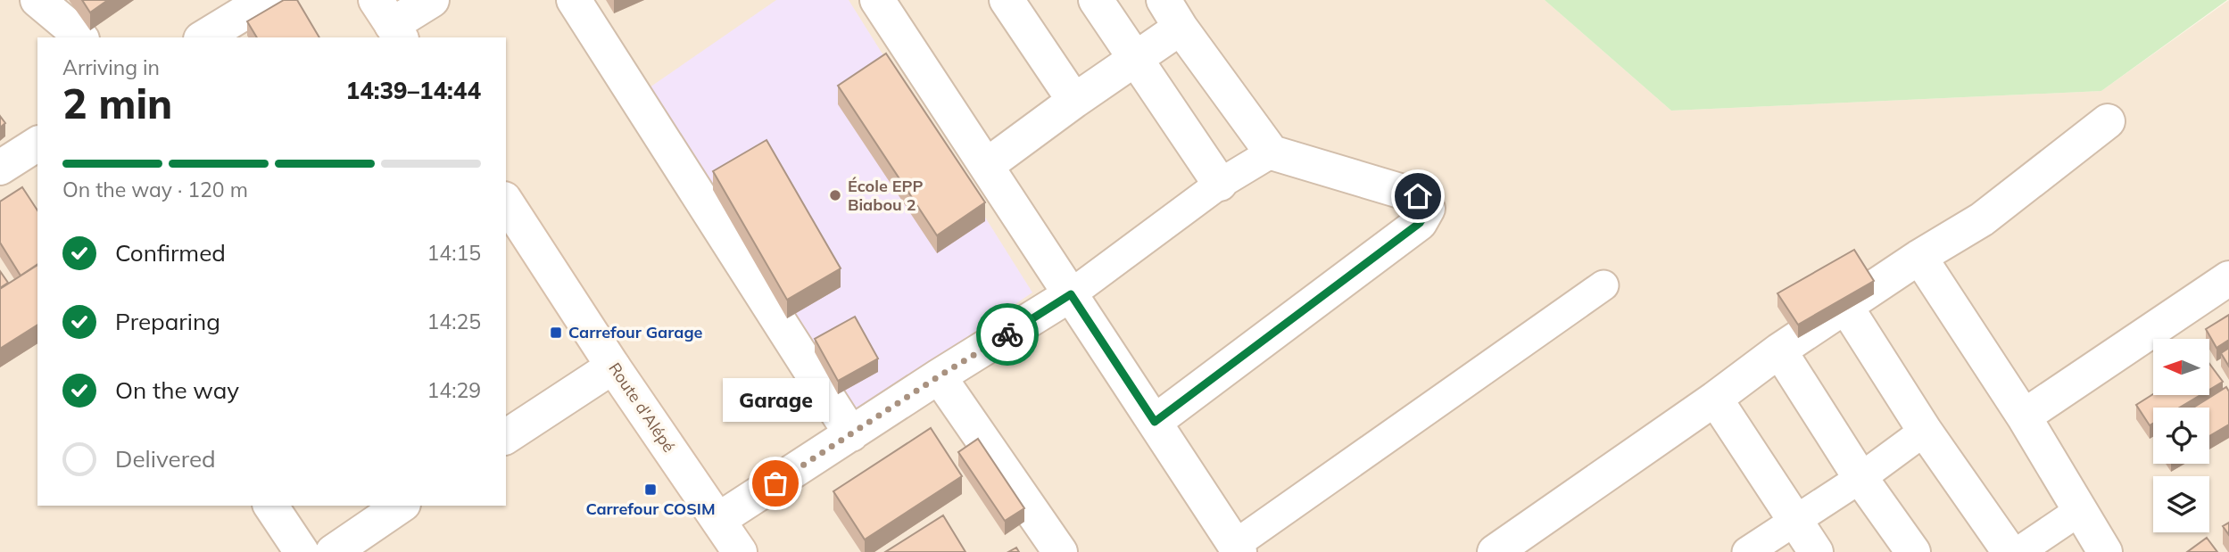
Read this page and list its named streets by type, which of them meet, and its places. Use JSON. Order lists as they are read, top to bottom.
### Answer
{
  "streets": {
    "street": ["Route d'Alépé"]
  },
  "places": {
    "other": ["École EPP Biabou 2", "Garage"],
    "transit": ["Carrefour Garage", "Carrefour COSIM"]
  },
  "north": "left",
  "page": {
    "heading": ["2 min", "Arriving in", "14:39–14:44"],
    "bar": "On the way · 120 m",
    "list": [
      ["Confirmed", "14:15"],
      ["Preparing", "14:25"],
      ["On the way", "14:29"],
      "Delivered"
    ],
    "bubble": "Garage"
  }
}
